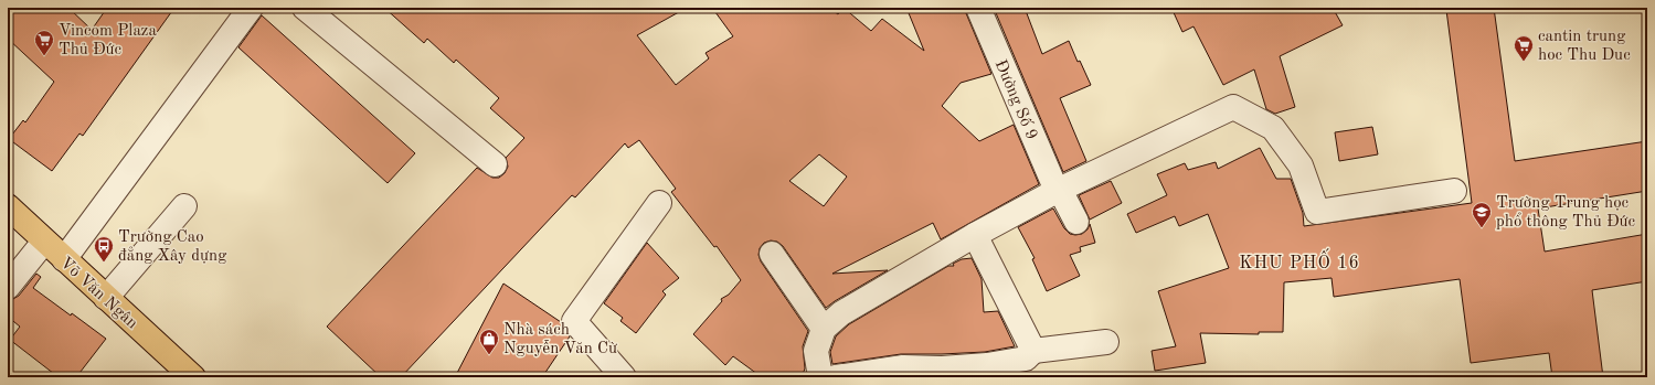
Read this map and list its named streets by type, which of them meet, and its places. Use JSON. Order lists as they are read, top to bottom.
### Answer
{
  "streets": {
    "main road": ["Võ Văn Ngân"],
    "street": ["Đường Số 9"]
  },
  "districts": ["KHU PHỐ 16"],
  "places": {
    "supermarket": ["Vincom Plaza Thủ Đức", "cantin trung hoc Thu Duc"],
    "school or university": ["Trường Trung học phổ thông Thủ Đức"],
    "bus stop": ["Trường Cao đẳng Xây dựng"],
    "shop": ["Nhà sách Nguyễn Văn Cừ"]
  }
}
